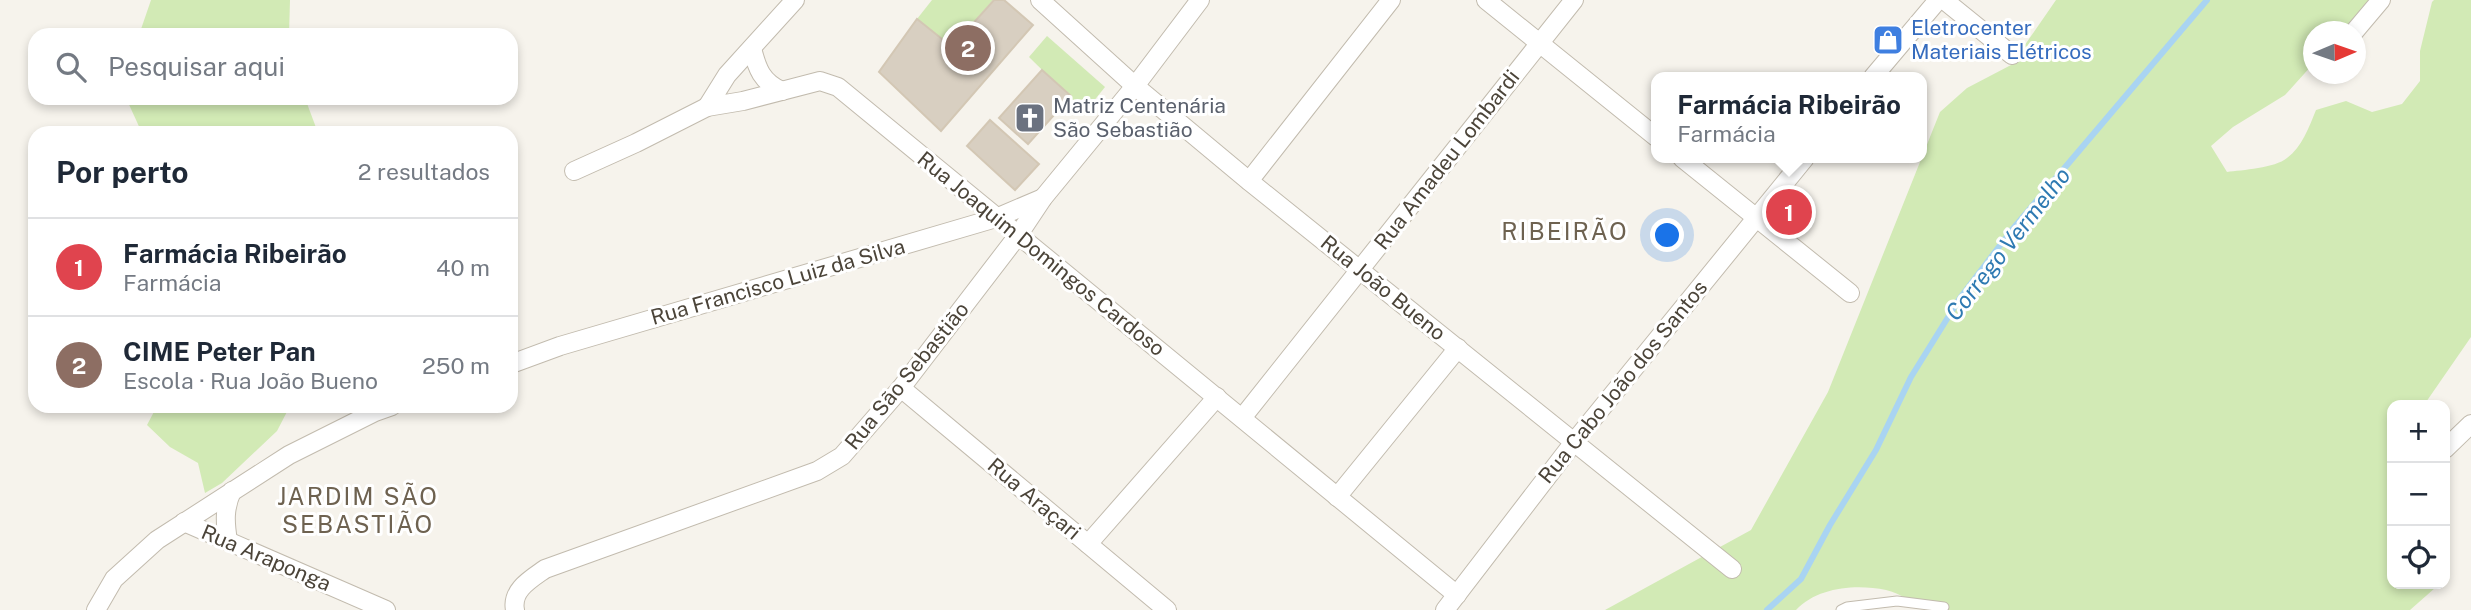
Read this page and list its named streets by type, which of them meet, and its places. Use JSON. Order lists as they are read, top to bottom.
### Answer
{
  "streets": {
    "street": [
      "Rua Amadeu Lombardi",
      "Rua Joaquim Domingos Cardoso",
      "Rua Francisco Luiz da Silva",
      "Rua João Bueno",
      "Rua São Sebastião",
      "Rua Cabo João dos Santos",
      "Rua Araçari",
      "Rua Araponga"
    ]
  },
  "crossings": [
    ["Rua Amadeu Lombardi", "Rua Joaquim Domingos Cardoso"],
    ["Rua Amadeu Lombardi", "Rua João Bueno"],
    ["Rua Joaquim Domingos Cardoso", "Rua Francisco Luiz da Silva"],
    ["Rua Joaquim Domingos Cardoso", "Rua São Sebastião"],
    ["Rua Joaquim Domingos Cardoso", "Rua Cabo João dos Santos"],
    ["Rua Francisco Luiz da Silva", "Rua São Sebastião"],
    ["Rua João Bueno", "Rua São Sebastião"],
    ["Rua João Bueno", "Rua Cabo João dos Santos"],
    ["Rua São Sebastião", "Rua Araçari"]
  ],
  "districts": ["RIBEIRÃO", "JARDIM SÃO SEBASTIÃO"],
  "water": ["Corrego Vermelho"],
  "places": {
    "shop": ["Eletrocenter Materiais Elétricos"],
    "church": ["Matriz Centenária São Sebastião"]
  },
  "north": "right",
  "page": {
    "pins": ["2", "1"],
    "search": "Pesquisar aqui",
    "popup": ["Farmácia Ribeirão", "Farmácia"],
    "heading": ["Por perto", "2 resultados"],
    "list": [
      {
        "mark": "1",
        "name": "Farmácia Ribeirão",
        "note": "Farmácia",
        "value": "40 m"
      },
      {
        "mark": "2",
        "name": "CIME Peter Pan",
        "note": "Escola · Rua João Bueno",
        "value": "250 m"
      }
    ],
    "map_buttons": ["+", "−"]
  }
}
